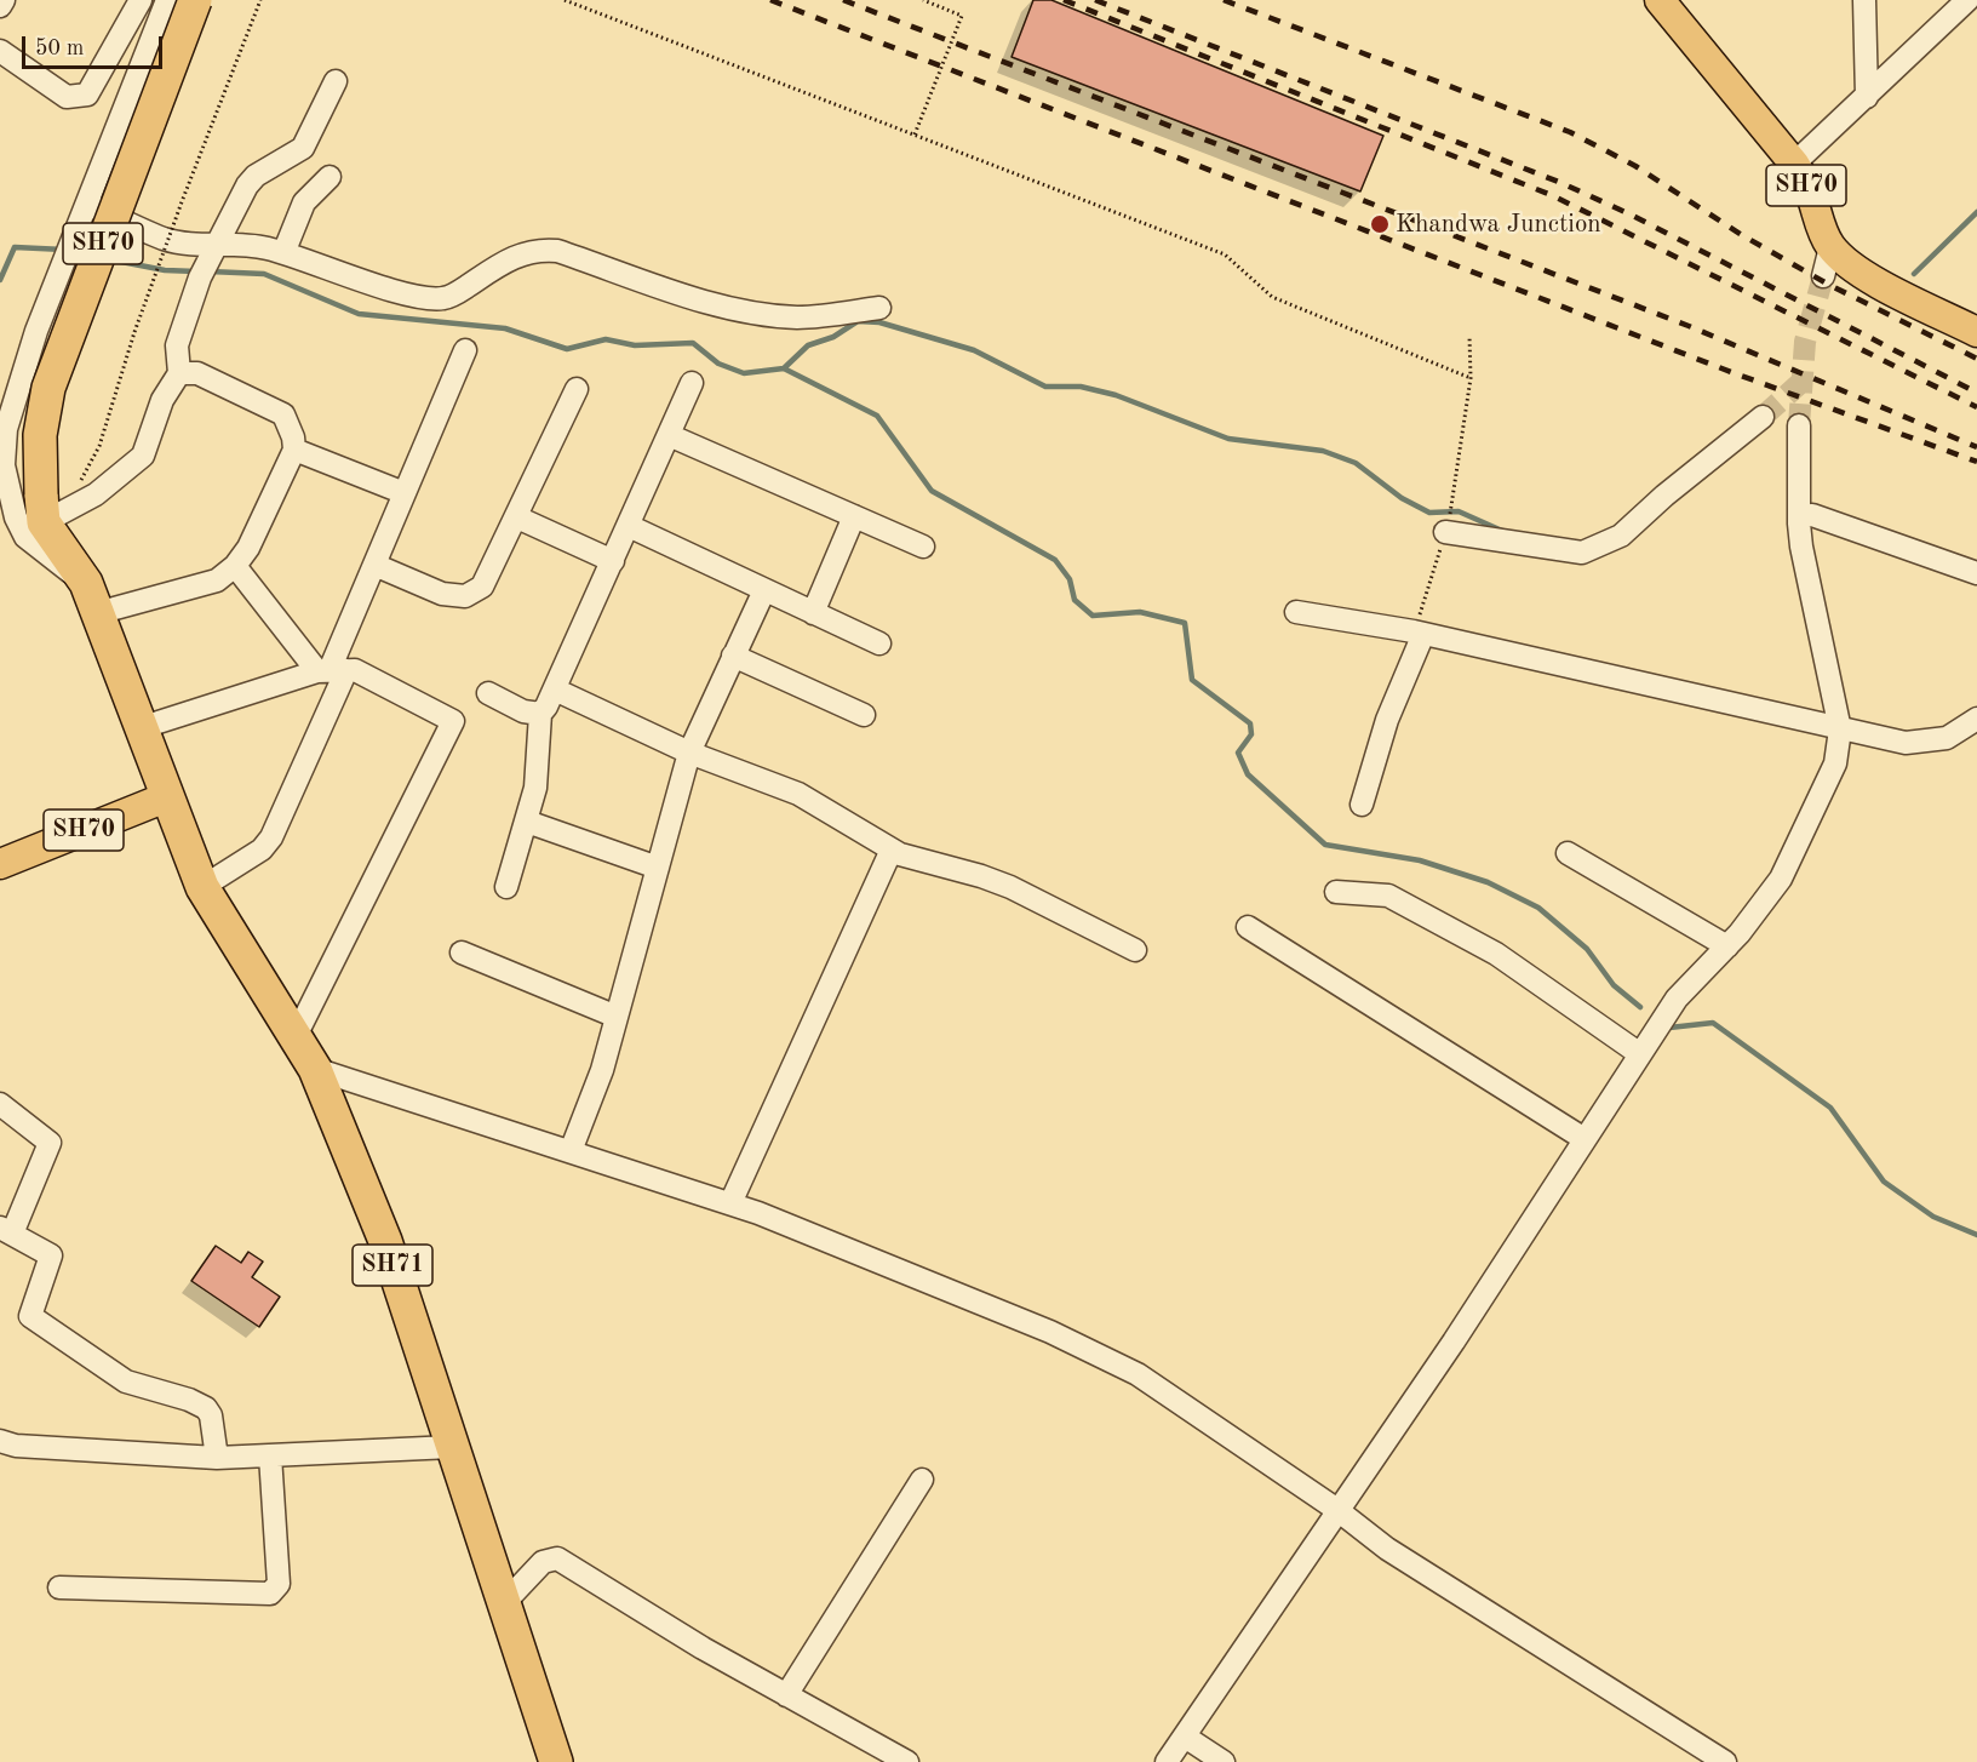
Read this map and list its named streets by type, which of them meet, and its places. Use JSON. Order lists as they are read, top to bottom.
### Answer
{
  "streets": {
    "highway": ["SH70", "SH71"]
  },
  "crossings": [
    ["SH70", "SH71"]
  ],
  "places": ["Khandwa Junction"],
  "scale_bar": "50 m"
}
